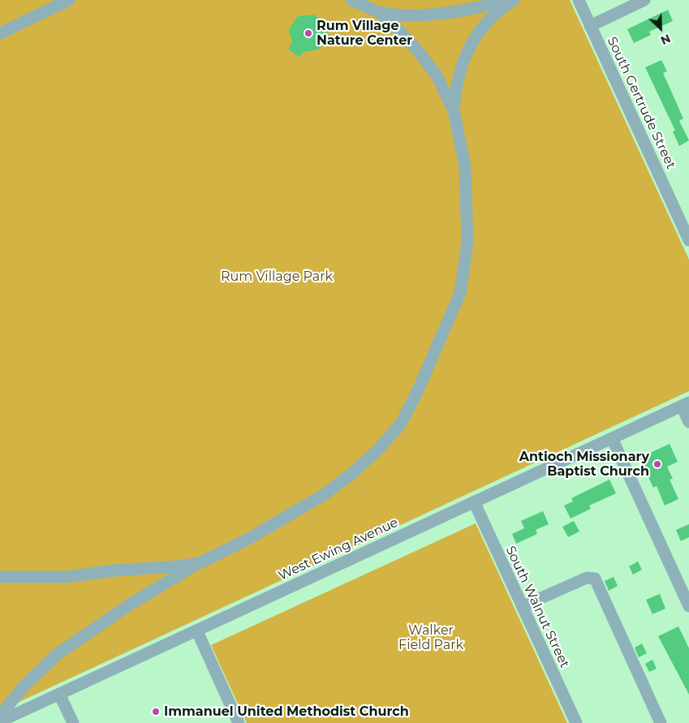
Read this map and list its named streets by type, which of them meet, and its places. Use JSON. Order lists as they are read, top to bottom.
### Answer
{
  "streets": {
    "street": ["South Gertrude Street", "West Ewing Avenue", "South Walnut Street"]
  },
  "crossings": [
    ["West Ewing Avenue", "South Walnut Street"]
  ],
  "parks": ["Rum Village Park", "Walker Field Park"],
  "places": ["Rum Village Nature Center", "Antioch Missionary Baptist Church", "Immanuel United Methodist Church"],
  "north": "bottom right"
}
